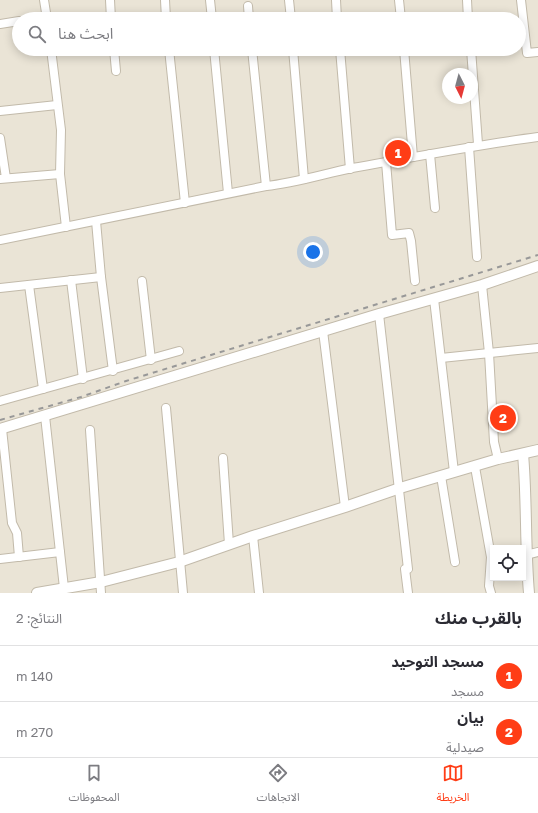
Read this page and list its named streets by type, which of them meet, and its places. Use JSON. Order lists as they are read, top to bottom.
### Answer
{
  "north": "bottom",
  "page": {
    "search": "ابحث هنا",
    "pins": ["1", "2"],
    "heading": ["بالقرب منك", "النتائج: 2"],
    "list": [
      {
        "mark": "1",
        "name": "مسجد التوحيد",
        "note": "مسجد",
        "value": "140 m"
      },
      {
        "mark": "2",
        "name": "بيان",
        "note": "صيدلية",
        "value": "270 m"
      }
    ],
    "nav": ["الخريطة", "الاتجاهات", "المحفوظات"]
  }
}
